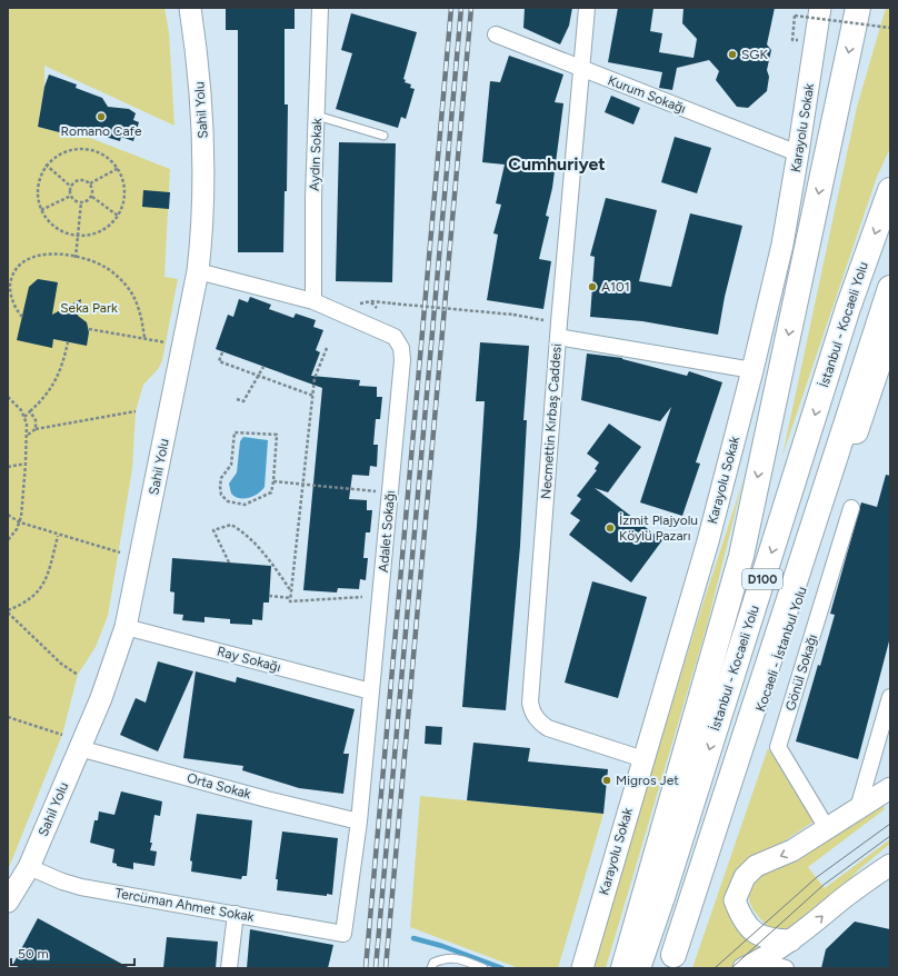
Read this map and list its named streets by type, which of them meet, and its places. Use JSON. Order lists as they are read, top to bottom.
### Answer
{
  "streets": {
    "highway": ["İstanbul - Kocaeli Yolu", "D100", "Kocaeli - İstanbul Yolu"],
    "main road": ["Sahil Yolu", "Karayolu Sokak"],
    "street": [
      "Kurum Sokağı",
      "Aydın Sokak",
      "Necmettin Kırbaş Caddesi",
      "Adalet Sokağı",
      "Ray Sokağı",
      "Gönül Sokağı",
      "Orta Sokak",
      "Tercüman Ahmet Sokak"
    ]
  },
  "crossings": [
    ["Kurum Sokağı", "Karayolu Sokak"],
    ["Kurum Sokağı", "Necmettin Kırbaş Caddesi"],
    ["Sahil Yolu", "Adalet Sokağı"],
    ["Sahil Yolu", "Ray Sokağı"],
    ["Sahil Yolu", "Orta Sokak"],
    ["Sahil Yolu", "Tercüman Ahmet Sokak"],
    ["Karayolu Sokak", "Necmettin Kırbaş Caddesi"],
    ["Aydın Sokak", "Adalet Sokağı"],
    ["Adalet Sokağı", "Ray Sokağı"],
    ["Adalet Sokağı", "Orta Sokak"],
    ["Adalet Sokağı", "Tercüman Ahmet Sokak"]
  ],
  "districts": ["Cumhuriyet"],
  "parks": ["Seka Park"],
  "places": [
    "SGK",
    "Romano Cafe",
    "A101",
    "İzmit Plajyolu Köylü Pazarı",
    "Migros Jet"
  ],
  "scale_bar": "50 m"
}
